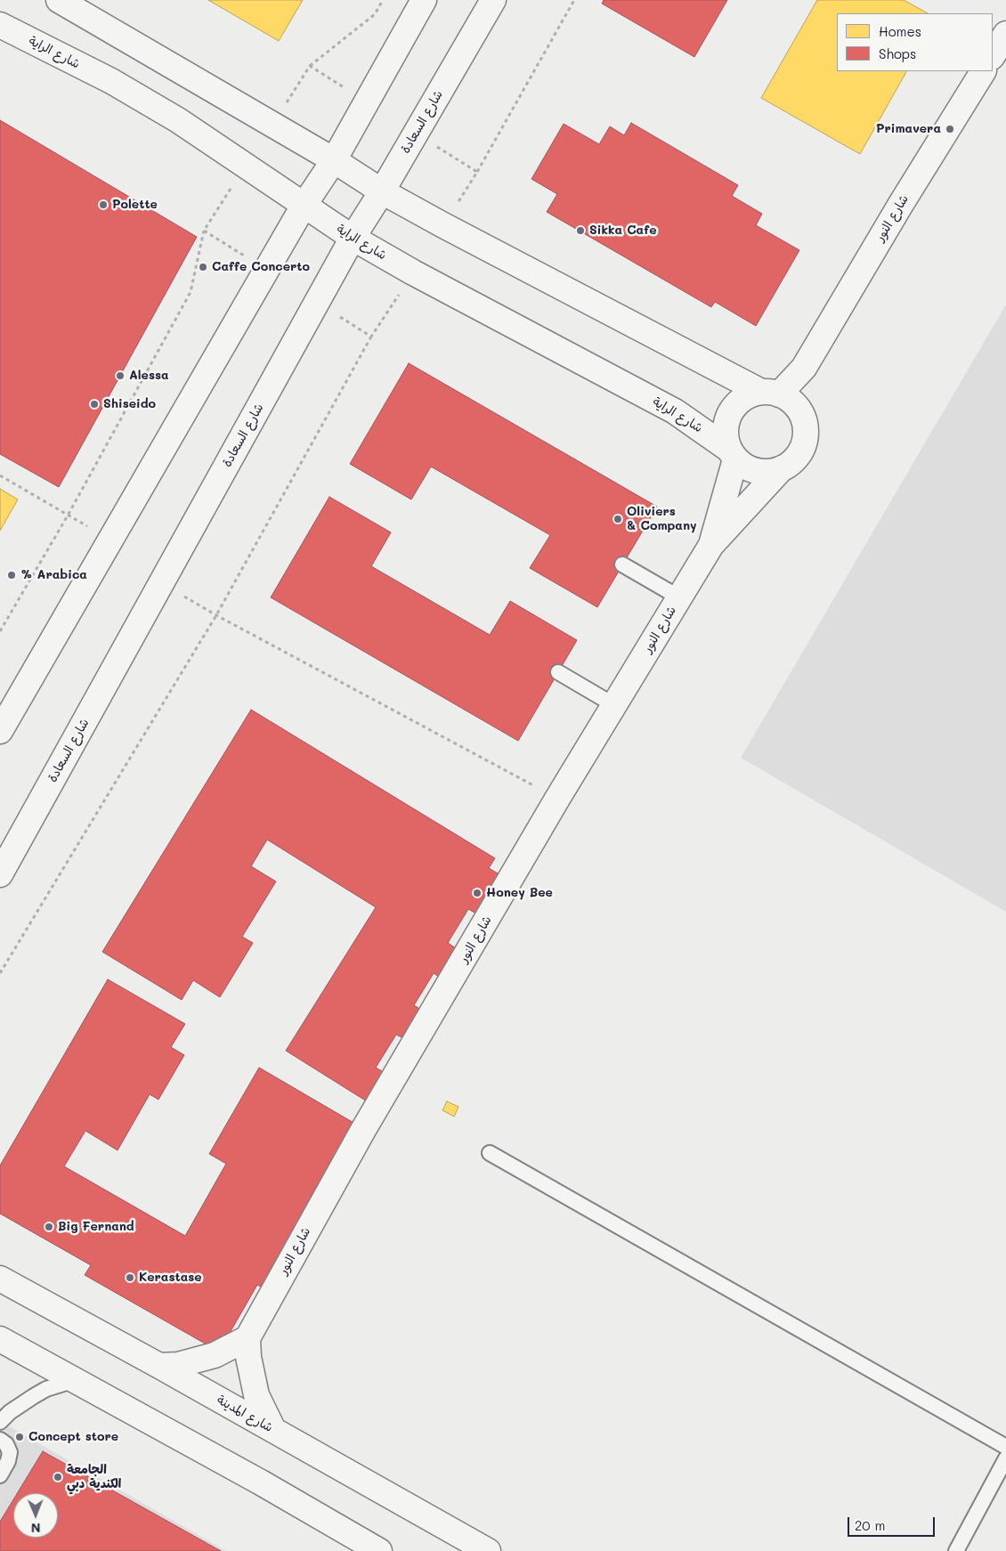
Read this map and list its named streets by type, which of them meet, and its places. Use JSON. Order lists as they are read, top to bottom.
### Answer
{
  "streets": {
    "street": [
      "شارع الراية",
      "شارع السعادة",
      "شارع النور",
      "شارع المدينة"
    ]
  },
  "crossings": [
    ["شارع الراية", "شارع السعادة"],
    ["شارع الراية", "شارع النور"]
  ],
  "places": [
    "Primavera",
    "Polette",
    "Sikka Cafe",
    "Caffe Concerto",
    "Alessa",
    "Shiseido",
    "Oliviers & Company",
    "% Arabica",
    "Honey Bee",
    "Big Fernand",
    "Kerastase",
    "Concept store",
    "الجامعة الكندية دبي"
  ],
  "legend": ["Homes", "Shops"],
  "scale_bar": "20 m",
  "north": "bottom"
}
